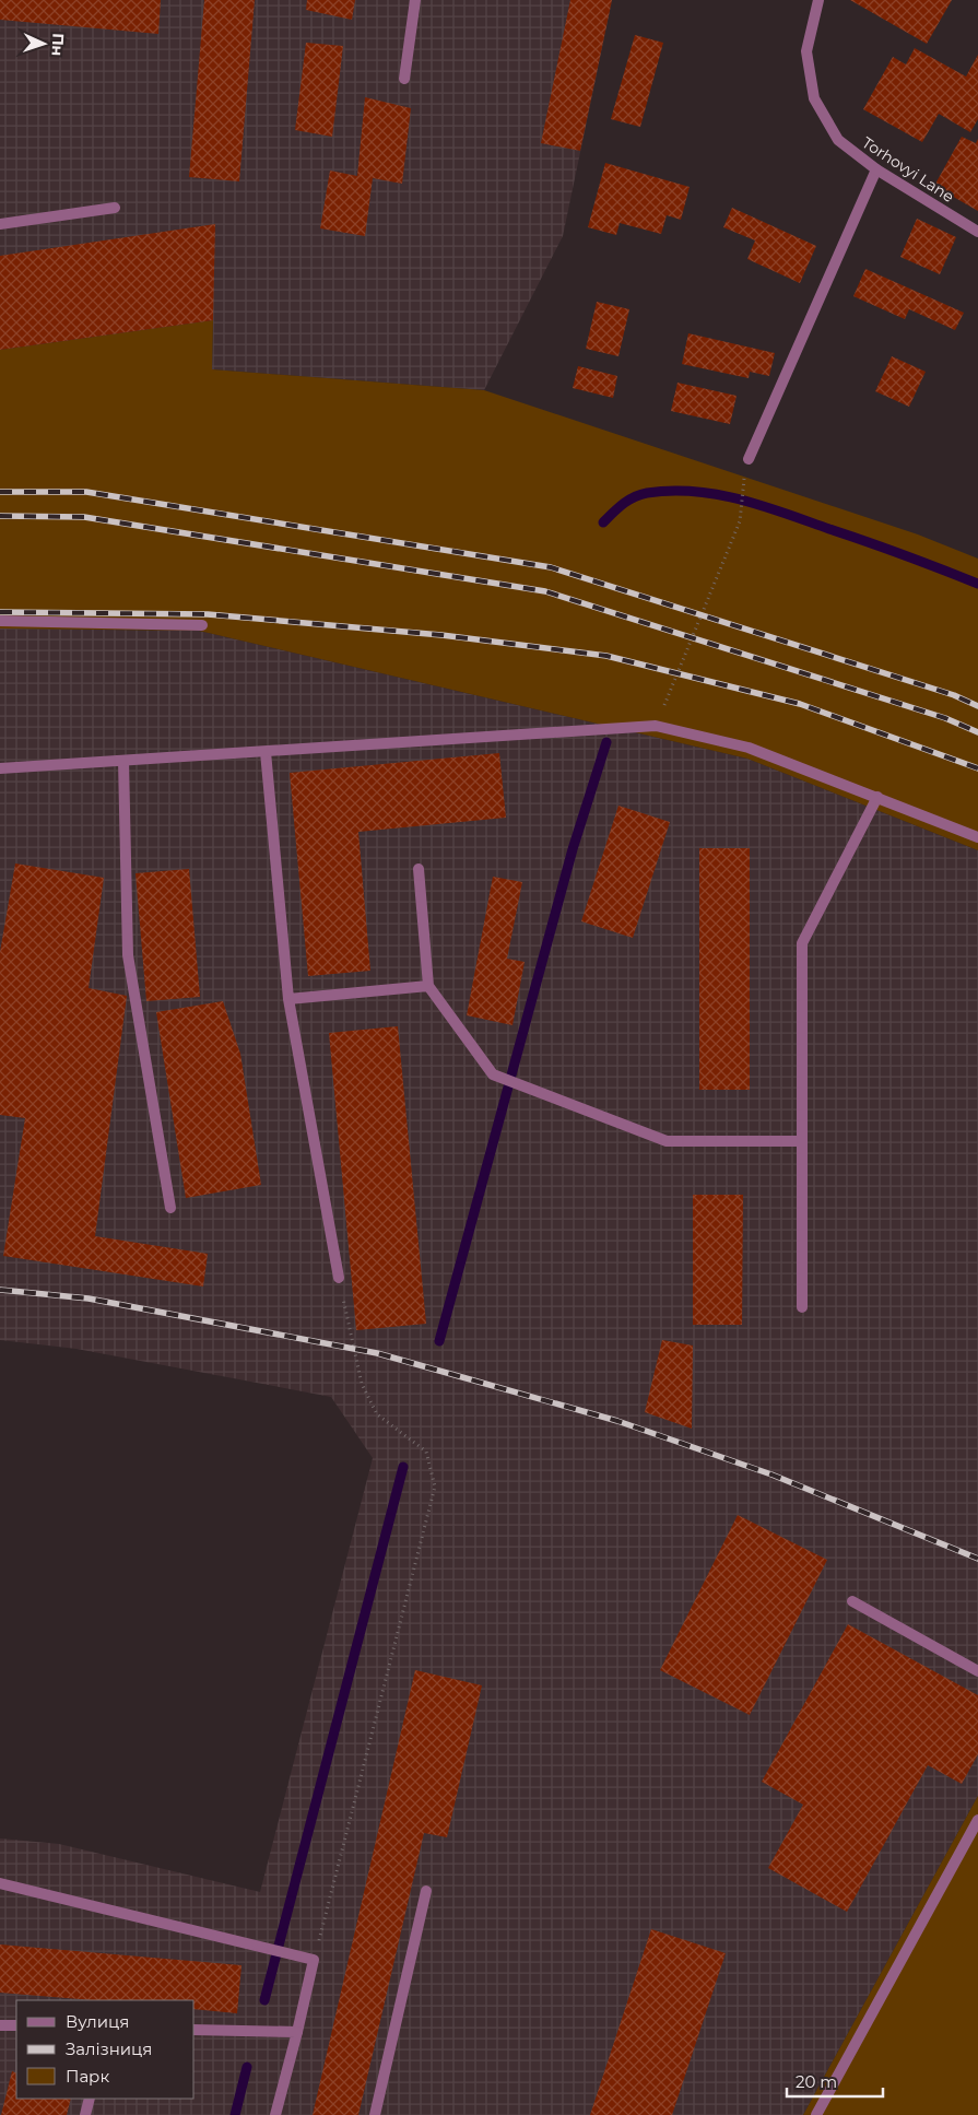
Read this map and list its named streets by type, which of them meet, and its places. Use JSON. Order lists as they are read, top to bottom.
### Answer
{
  "streets": {
    "street": ["Torhovyi Lane"]
  },
  "legend": ["Вулиця", "Залізниця", "Парк"],
  "scale_bar": "20 m",
  "north": "right"
}
